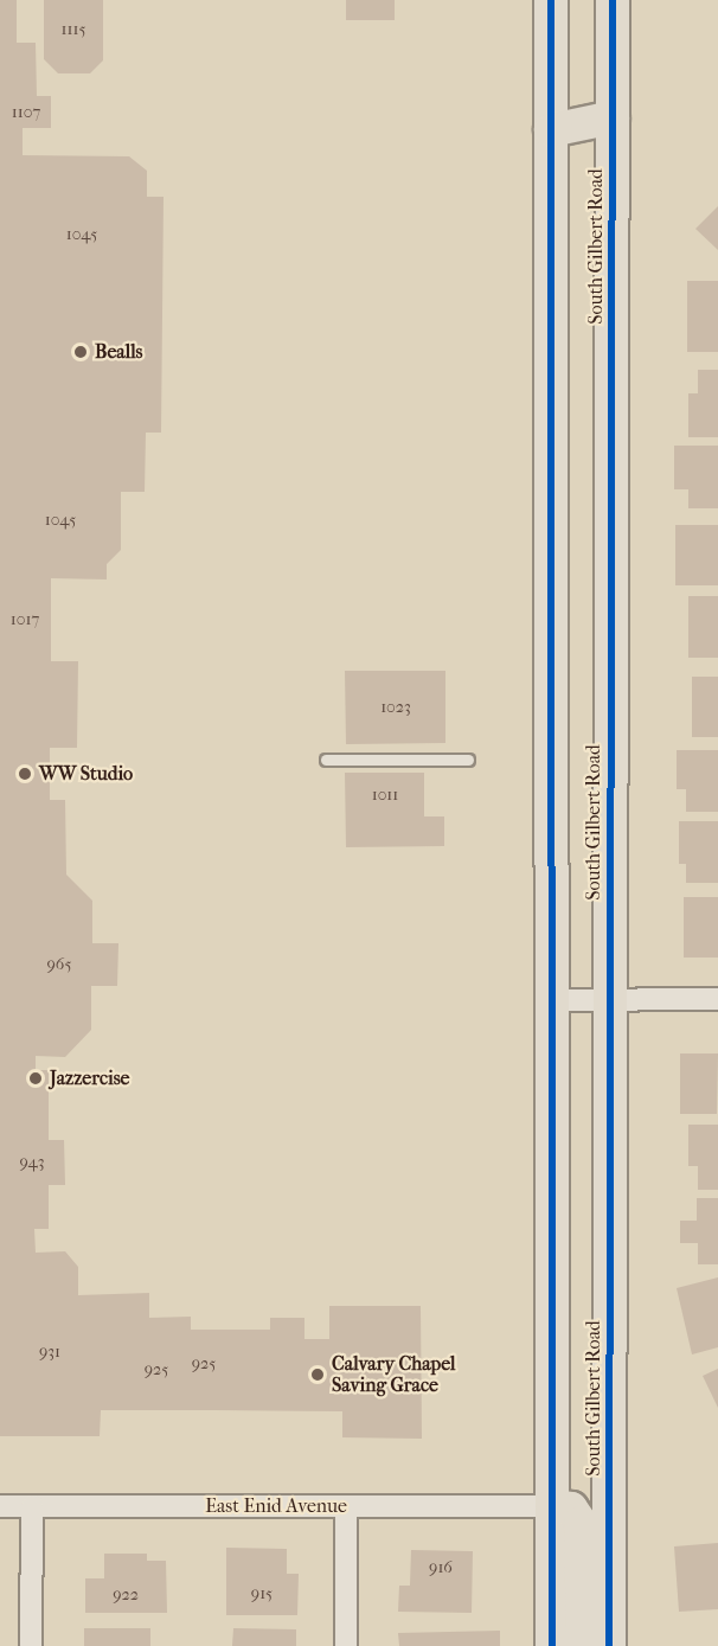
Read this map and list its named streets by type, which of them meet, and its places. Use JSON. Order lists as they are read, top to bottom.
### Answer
{
  "streets": {
    "main road": ["South Gilbert Road"],
    "street": ["East Enid Avenue"]
  },
  "crossings": [
    ["South Gilbert Road", "East Enid Avenue"]
  ],
  "places": [
    "Bealls",
    "WW Studio",
    "Jazzercise",
    "Calvary Chapel Saving Grace"
  ],
  "house_numbers": [
    "1115",
    "1107",
    "1045",
    "1045",
    "1017",
    "1023",
    "1011",
    "965",
    "943",
    "931",
    "925",
    "925",
    "916",
    "915",
    "922"
  ]
}
